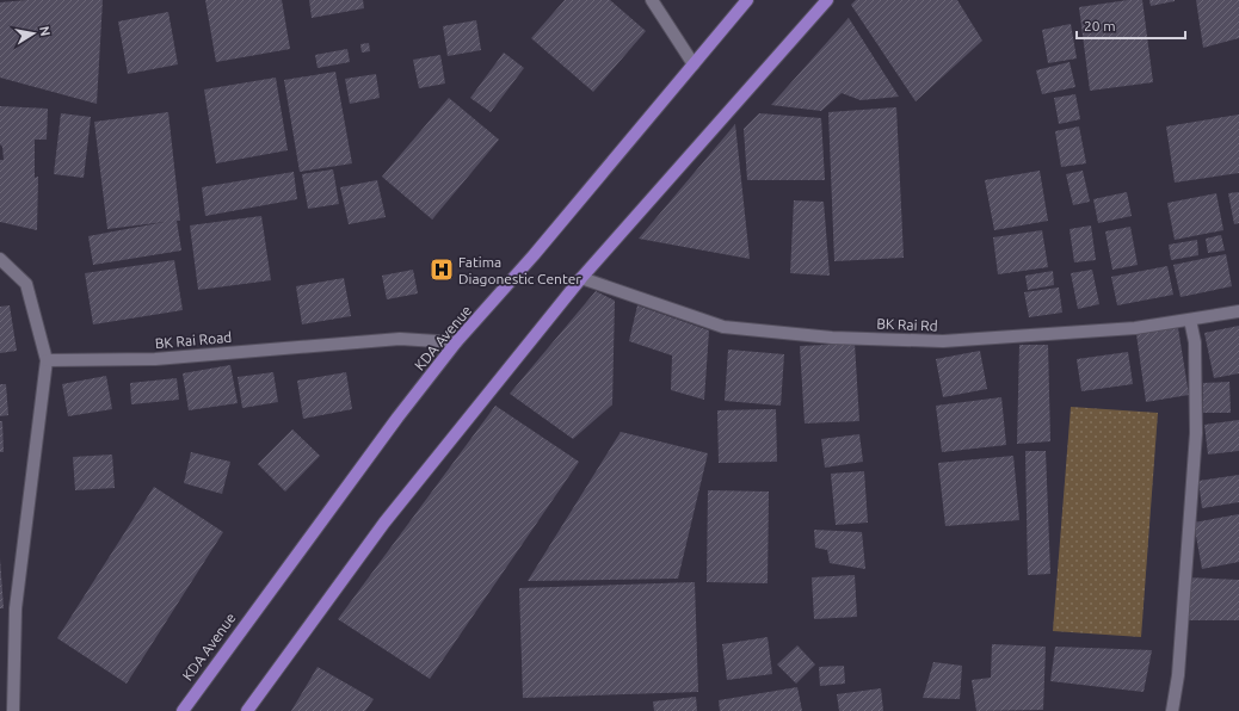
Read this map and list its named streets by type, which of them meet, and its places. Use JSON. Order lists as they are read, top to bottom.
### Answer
{
  "streets": {
    "main road": ["KDA Avenue"],
    "street": ["BK Rai Rd", "BK Rai Road"]
  },
  "crossings": [
    ["KDA Avenue", "BK Rai Road"]
  ],
  "places": {
    "hospital": ["Fatima Diagonestic Center"]
  },
  "scale_bar": "20 m",
  "north": "right"
}
